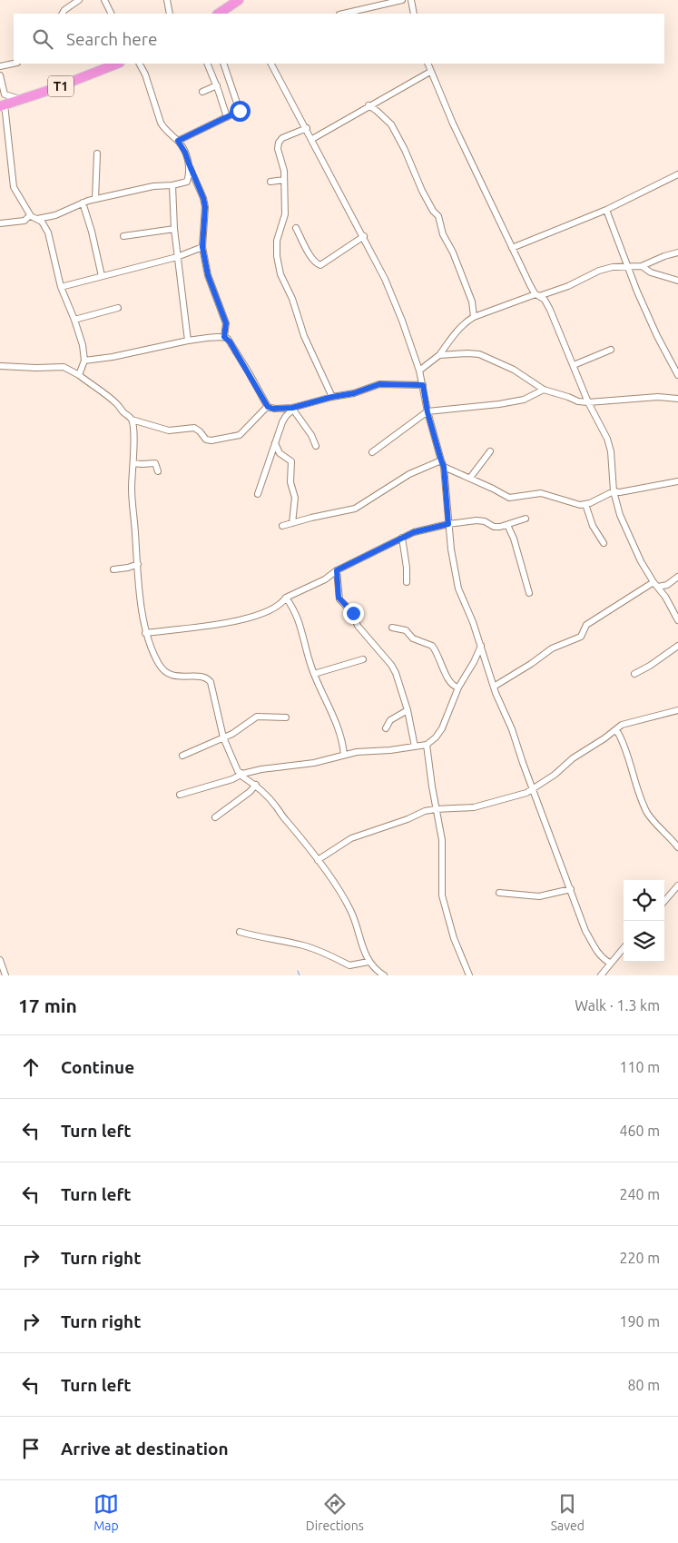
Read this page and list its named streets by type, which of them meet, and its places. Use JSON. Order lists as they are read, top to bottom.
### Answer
{
  "streets": {
    "highway": ["T1"]
  },
  "page": {
    "search": "Search here",
    "heading": ["17 min", "Walk · 1.3 km"],
    "list": [
      ["Continue", "110 m"],
      ["Turn left", "460 m"],
      ["Turn left", "240 m"],
      ["Turn right", "220 m"],
      ["Turn right", "190 m"],
      ["Turn left", "80 m"],
      "Arrive at destination"
    ],
    "nav": ["Map", "Directions", "Saved"]
  }
}
